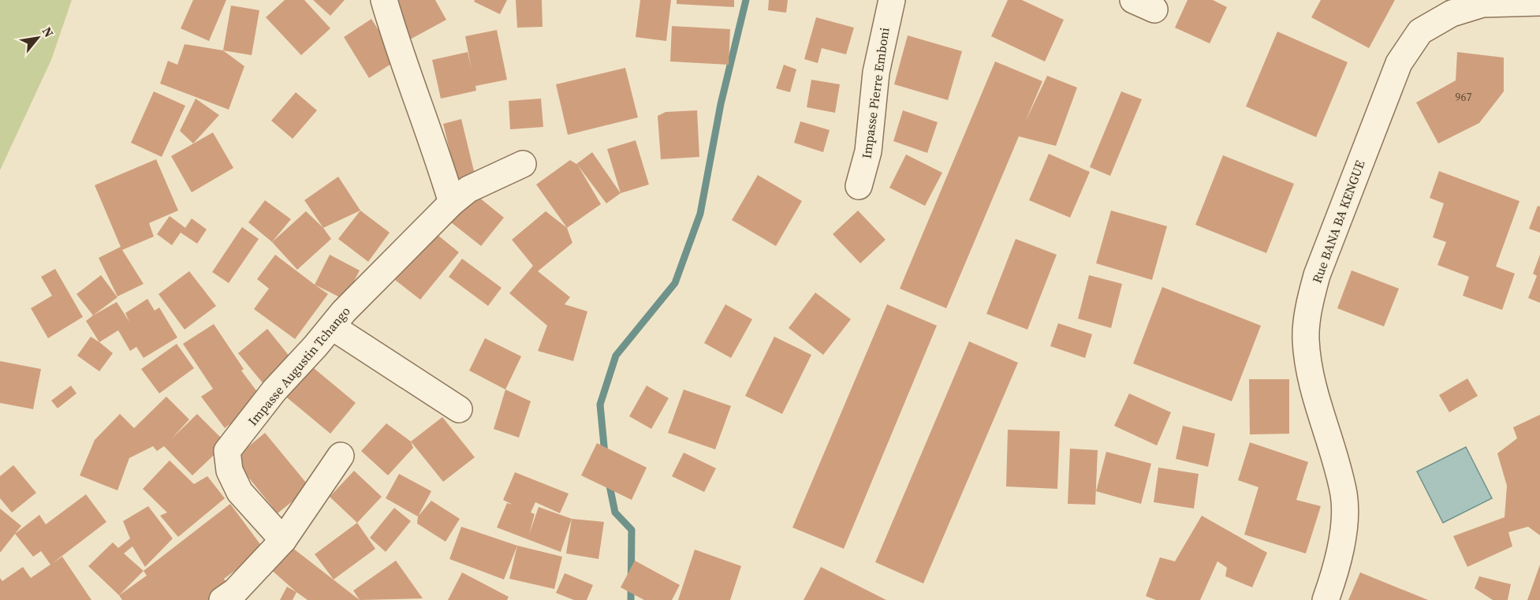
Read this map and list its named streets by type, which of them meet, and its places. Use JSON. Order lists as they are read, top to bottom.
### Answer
{
  "streets": {
    "street": ["Impasse Pierre Emboni", "Rue BANA BA KENGUE", "Impasse Augustin Tchango"]
  },
  "house_numbers": ["967"],
  "north": "top right"
}
